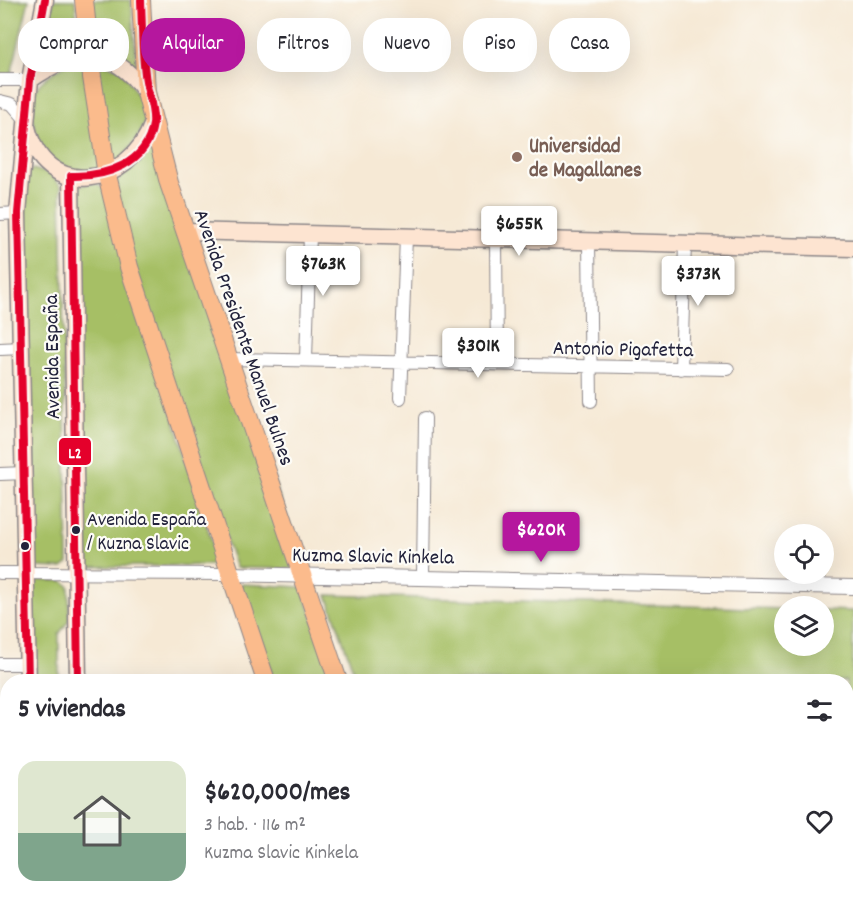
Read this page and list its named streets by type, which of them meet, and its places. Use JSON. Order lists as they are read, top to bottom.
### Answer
{
  "streets": {
    "main road": ["Avenida Presidente Manuel Bulnes", "Avenida España"],
    "street": ["Antonio Pigafetta", "Kuzma Slavic Kinkela"]
  },
  "crossings": [
    ["Avenida Presidente Manuel Bulnes", "Antonio Pigafetta"],
    ["Avenida Presidente Manuel Bulnes", "Kuzma Slavic Kinkela"],
    ["Avenida España", "Kuzma Slavic Kinkela"]
  ],
  "places": ["Universidad de Magallanes", "Avenida España / Kuzna Slavic"],
  "lines": ["transit line L2"],
  "page": {
    "chip": [
      "Comprar",
      "Alquilar",
      "Filtros",
      "Nuevo",
      "Piso",
      "Casa"
    ],
    "price": [
      "$655K",
      "$763K",
      "$373K",
      "$301K",
      "$620K"
    ],
    "heading": "5 viviendas",
    "list": [
      {
        "name": "$620,000/mes",
        "note": "3 hab. · 116 m² · Kuzma Slavic Kinkela"
      }
    ]
  }
}
